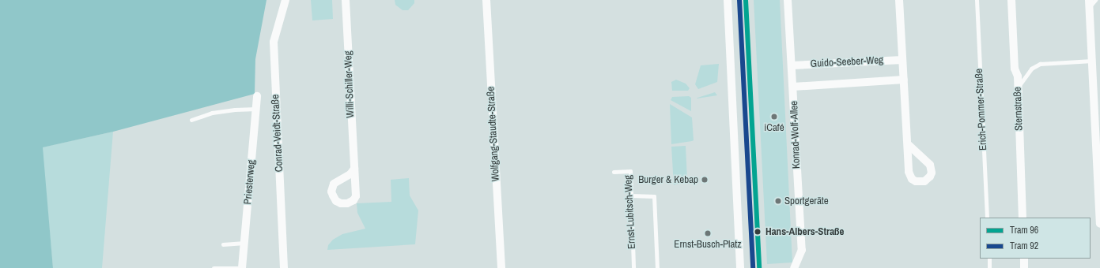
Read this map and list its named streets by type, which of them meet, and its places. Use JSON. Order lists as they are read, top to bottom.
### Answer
{
  "streets": {
    "street": [
      "Guido-Seeber-Weg",
      "Willi-Schiller-Weg",
      "Sternstraße",
      "Conrad-Veidt-Straße",
      "Wolfgang-Staudte-Straße",
      "Konrad-Wolf-Allee",
      "Priesterweg"
    ],
    "lane": ["Erich-Pommer-Straße", "Ernst-Lubitsch-Weg"]
  },
  "crossings": [
    ["Guido-Seeber-Weg", "Konrad-Wolf-Allee"]
  ],
  "places": [
    "iCafé",
    "Burger & Kebap",
    "Sportgeräte",
    "Hans-Albers-Straße",
    "Ernst-Busch-Platz"
  ],
  "lines": ["tram line 96", "tram line 92"],
  "legend": ["Tram 96", "Tram 92"]
}
